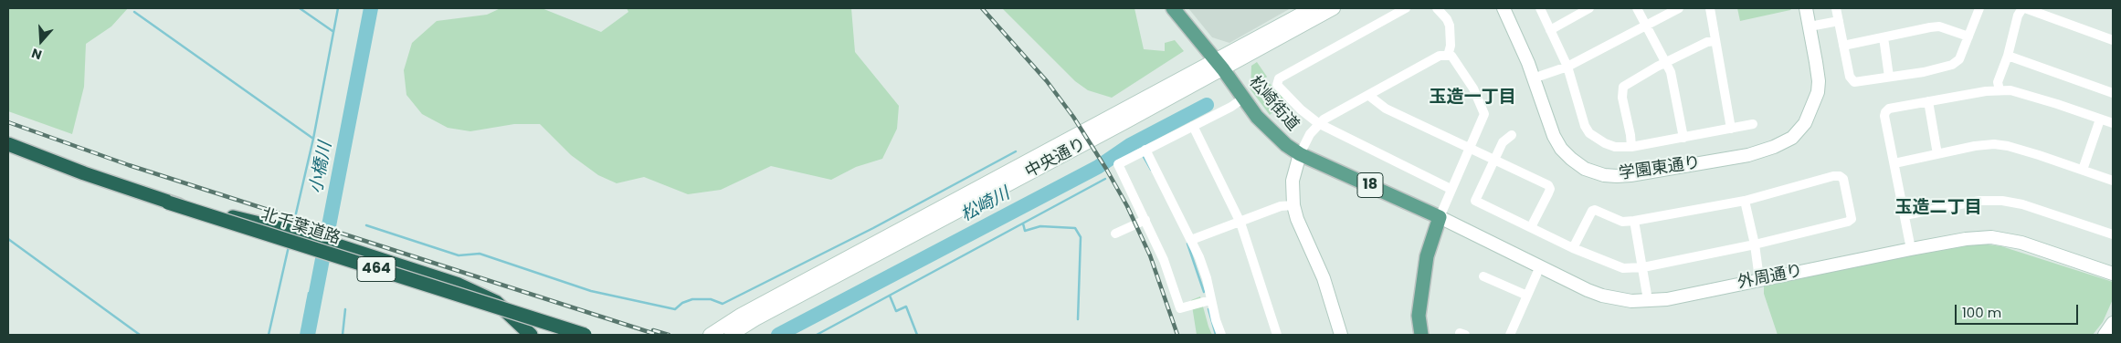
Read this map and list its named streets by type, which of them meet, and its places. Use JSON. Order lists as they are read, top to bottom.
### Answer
{
  "streets": {
    "highway": ["北千葉道路", "464"],
    "main road": ["松崎街道", "18"],
    "street": ["中央通り", "学園東通り", "外周通り"]
  },
  "crossings": [
    ["松崎街道", "中央通り"],
    ["松崎街道", "外周通り"]
  ],
  "districts": ["玉造一丁目", "玉造二丁目"],
  "water": ["小橋川", "松崎川"],
  "scale_bar": "100 m",
  "north": "bottom"
}
